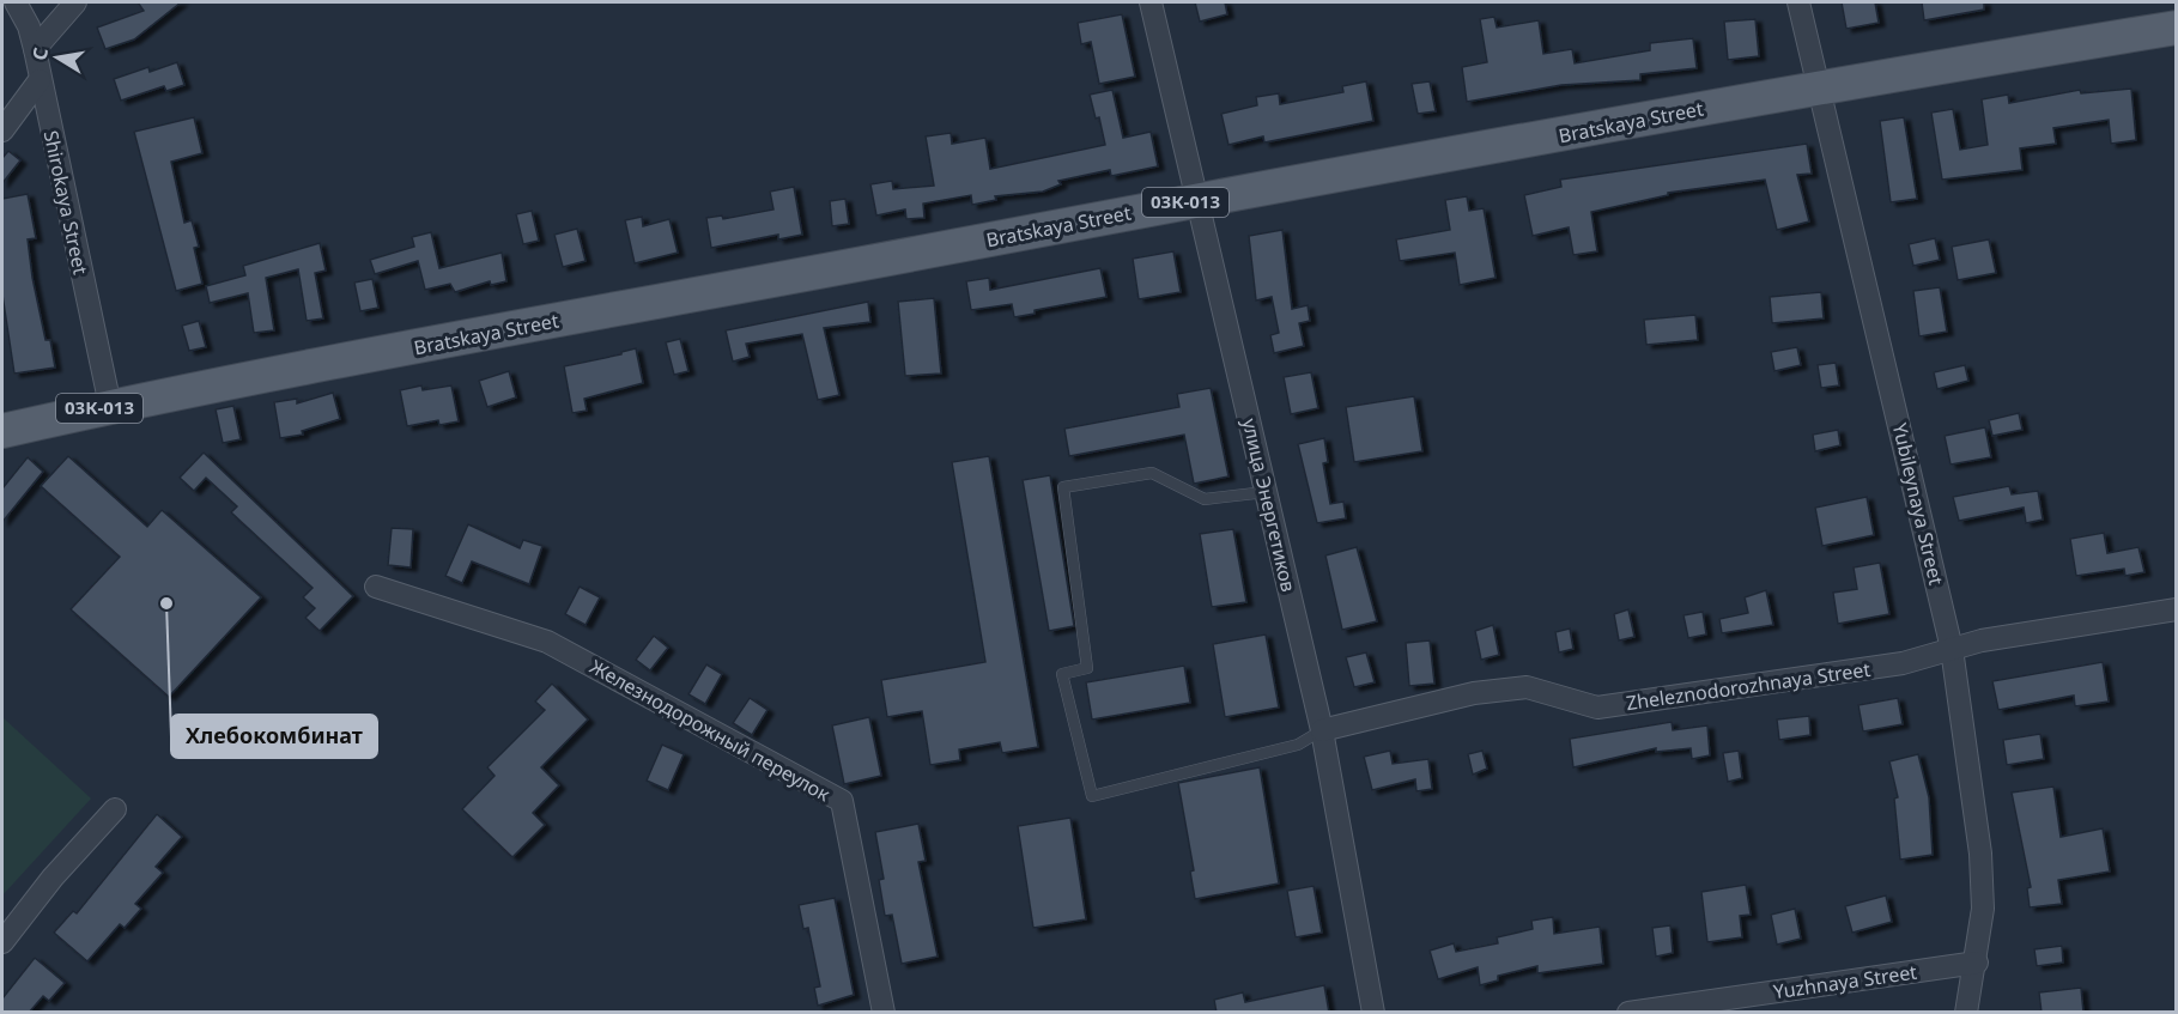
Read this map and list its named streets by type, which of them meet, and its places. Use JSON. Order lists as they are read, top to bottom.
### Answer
{
  "streets": {
    "main road": ["Bratskaya Street", "03К-013"],
    "street": [
      "Shirokaya Street",
      "Yubileynaya Street",
      "улица Энергетиков",
      "Zheleznodorozhnaya Street",
      "Железнодорожный переулок",
      "Yuzhnaya Street"
    ]
  },
  "crossings": [
    ["Bratskaya Street", "Shirokaya Street"],
    ["Bratskaya Street", "03К-013"],
    ["Bratskaya Street", "Yubileynaya Street"],
    ["Bratskaya Street", "улица Энергетиков"],
    ["Shirokaya Street", "03К-013"],
    ["Yubileynaya Street", "Zheleznodorozhnaya Street"],
    ["Yubileynaya Street", "Yuzhnaya Street"],
    ["улица Энергетиков", "Zheleznodorozhnaya Street"]
  ],
  "places": ["Хлебокомбинат"],
  "north": "left"
}
